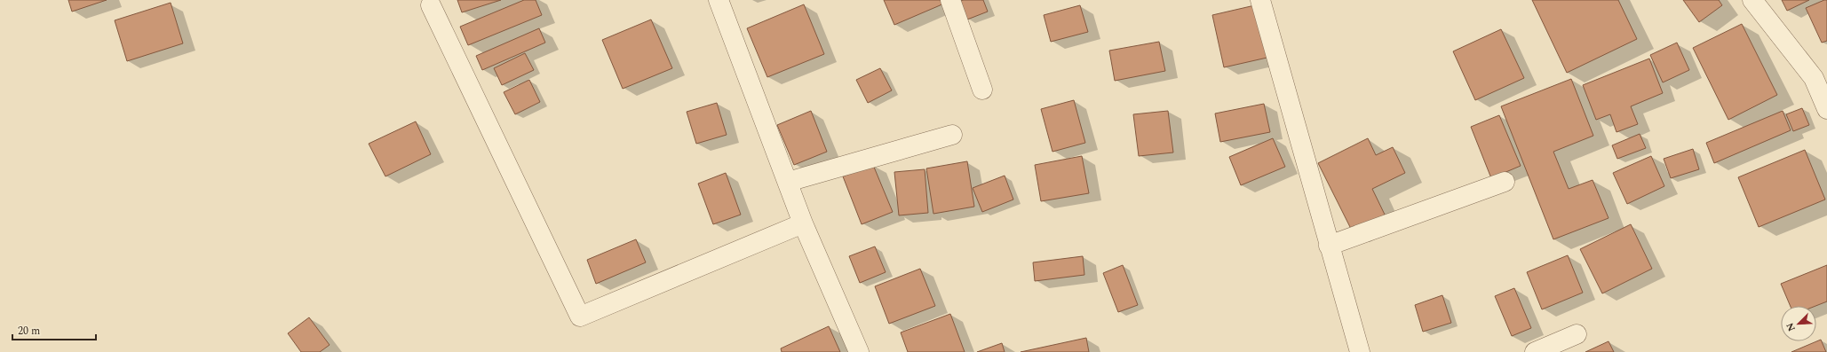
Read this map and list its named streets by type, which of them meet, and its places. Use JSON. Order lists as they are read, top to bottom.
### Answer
{
  "scale_bar": "20 m",
  "north": "bottom left"
}
